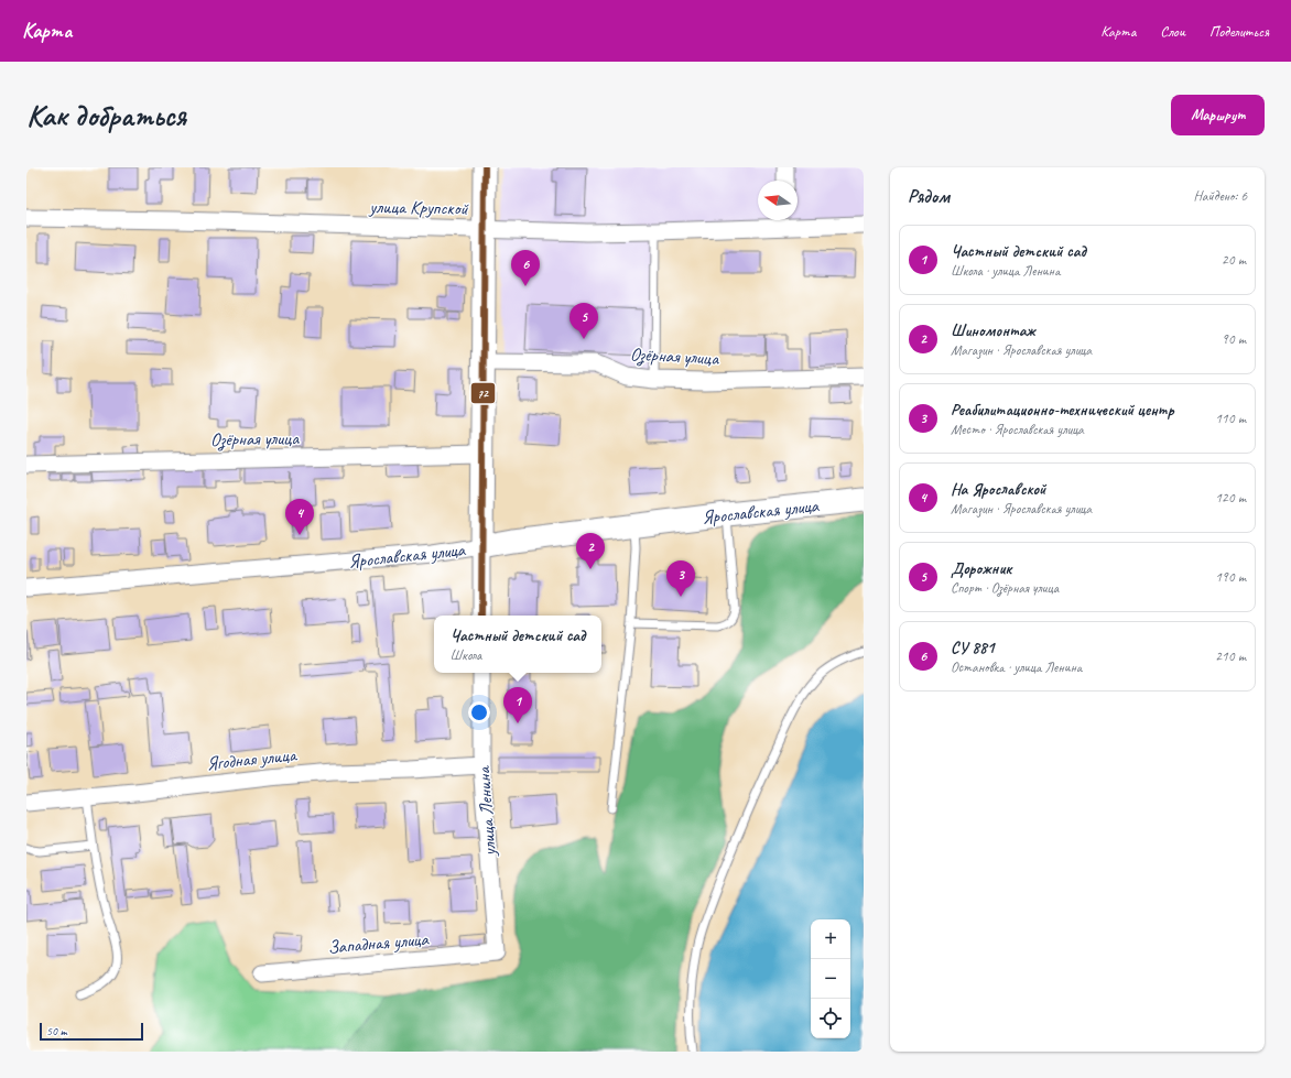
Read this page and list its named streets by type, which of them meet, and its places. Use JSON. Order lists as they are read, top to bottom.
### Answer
{
  "streets": {
    "main road": ["Ярославская улица"],
    "street": [
      "улица Крупской",
      "Озёрная улица",
      "Ягодная улица",
      "улица Ленина",
      "Западная улица"
    ]
  },
  "crossings": [
    ["Ягодная улица", "улица Ленина"],
    ["улица Ленина", "Западная улица"]
  ],
  "lines": ["transit line 72"],
  "scale_bar": "50 m",
  "north": "left",
  "page": {
    "header": "Карта",
    "nav": ["Карта", "Слои", "Поделиться"],
    "buttons": "Маршрут",
    "title": "Как добраться",
    "heading": ["Рядом", "Найдено: 6"],
    "list": [
      {
        "mark": "1",
        "name": "Частный детский сад",
        "note": "Школа · улица Ленина",
        "value": "20 m"
      },
      {
        "mark": "2",
        "name": "Шиномонтаж",
        "note": "Магазин · Ярославская улица",
        "value": "90 m"
      },
      {
        "mark": "3",
        "name": "Реабилитационно-технический центр",
        "note": "Место · Ярославская улица",
        "value": "110 m"
      },
      {
        "mark": "4",
        "name": "На Ярославской",
        "note": "Магазин · Ярославская улица",
        "value": "120 m"
      },
      {
        "mark": "5",
        "name": "Дорожник",
        "note": "Спорт · Озёрная улица",
        "value": "190 m"
      },
      {
        "mark": "6",
        "name": "СУ 881",
        "note": "Остановка · улица Ленина",
        "value": "210 m"
      }
    ],
    "pins": [
      "6",
      "5",
      "4",
      "2",
      "3",
      "1"
    ],
    "popup": ["Частный детский сад", "Школа"],
    "map_buttons": ["+", "−"],
    "scale": "50 m"
  }
}
